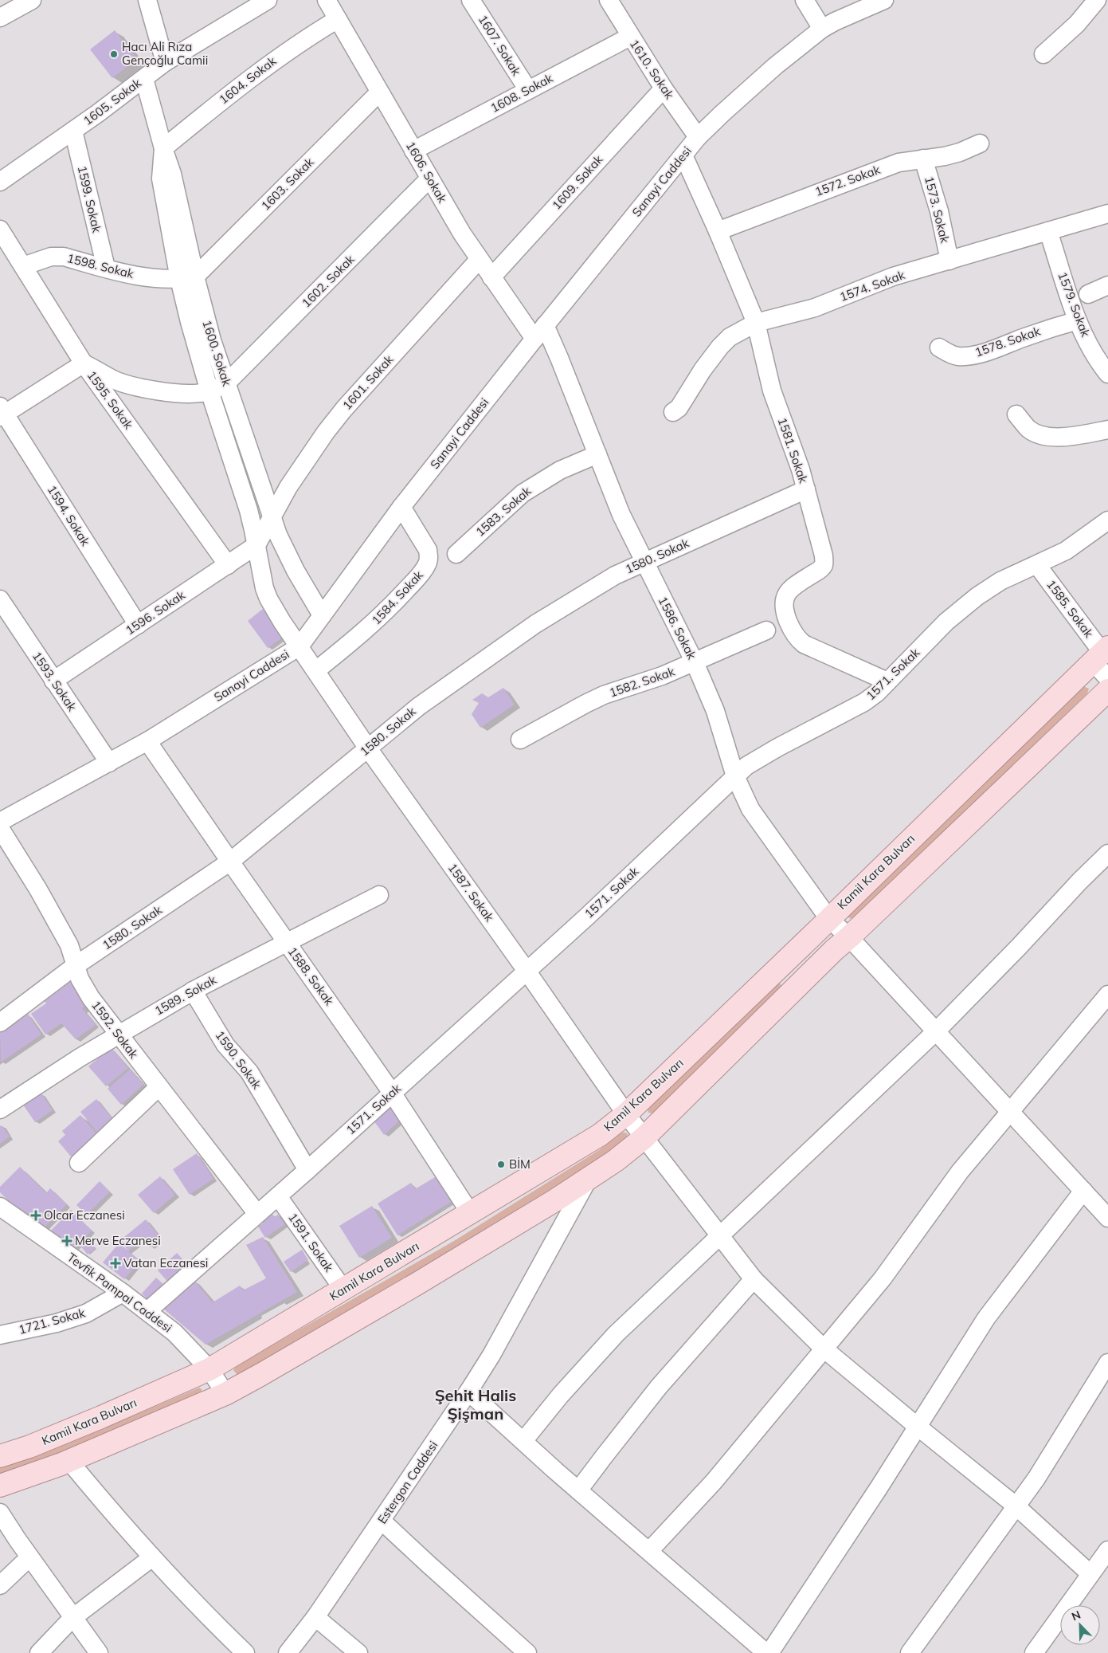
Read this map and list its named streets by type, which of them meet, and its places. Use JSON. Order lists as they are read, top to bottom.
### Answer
{
  "streets": {
    "main road": ["Kamil Kara Bulvarı"],
    "street": [
      "1607. Sokak",
      "1610. Sokak",
      "1604. Sokak",
      "1608. Sokak",
      "1605. Sokak",
      "1606. Sokak",
      "1572. Sokak",
      "Sanayi Caddesi",
      "1609. Sokak",
      "1603. Sokak",
      "1599. Sokak",
      "1573. Sokak",
      "1598. Sokak",
      "1602. Sokak",
      "1574. Sokak",
      "1579. Sokak",
      "1578. Sokak",
      "1600. Sokak",
      "1601. Sokak",
      "1595. Sokak",
      "1581. Sokak",
      "1583. Sokak",
      "1594. Sokak",
      "1580. Sokak",
      "1584. Sokak",
      "1585. Sokak",
      "1596. Sokak",
      "1586. Sokak",
      "1571. Sokak",
      "1593. Sokak",
      "1582. Sokak",
      "1587. Sokak",
      "1588. Sokak",
      "1589. Sokak",
      "1592. Sokak",
      "1590. Sokak",
      "1591. Sokak",
      "Tevfik Pampal Caddesi",
      "1721. Sokak",
      "Estergon Caddesi"
    ]
  },
  "crossings": [
    ["1607. Sokak", "1608. Sokak"],
    ["1610. Sokak", "1608. Sokak"],
    ["1610. Sokak", "Sanayi Caddesi"],
    ["1610. Sokak", "1609. Sokak"],
    ["1604. Sokak", "1606. Sokak"],
    ["1604. Sokak", "1600. Sokak"],
    ["1608. Sokak", "1606. Sokak"],
    ["1605. Sokak", "1599. Sokak"],
    ["1605. Sokak", "1600. Sokak"],
    ["1606. Sokak", "Sanayi Caddesi"],
    ["1606. Sokak", "1609. Sokak"],
    ["1606. Sokak", "1603. Sokak"],
    ["1606. Sokak", "1602. Sokak"],
    ["1606. Sokak", "1601. Sokak"],
    ["1606. Sokak", "1586. Sokak"],
    ["1572. Sokak", "1573. Sokak"],
    ["1572. Sokak", "1581. Sokak"],
    ["Sanayi Caddesi", "1600. Sokak"],
    ["Sanayi Caddesi", "1581. Sokak"],
    ["Sanayi Caddesi", "1584. Sokak"],
    ["Sanayi Caddesi", "1586. Sokak"],
    ["Sanayi Caddesi", "1593. Sokak"],
    ["Sanayi Caddesi", "1587. Sokak"],
    ["Sanayi Caddesi", "1588. Sokak"],
    ["1603. Sokak", "1598. Sokak"],
    ["1603. Sokak", "1600. Sokak"],
    ["1603. Sokak", "1587. Sokak"],
    ["1599. Sokak", "1598. Sokak"],
    ["1573. Sokak", "1574. Sokak"],
    ["1598. Sokak", "1600. Sokak"],
    ["1598. Sokak", "1595. Sokak"],
    ["1598. Sokak", "1587. Sokak"],
    ["1602. Sokak", "1600. Sokak"],
    ["1602. Sokak", "1595. Sokak"],
    ["1602. Sokak", "1587. Sokak"],
    ["1574. Sokak", "1579. Sokak"],
    ["1574. Sokak", "1581. Sokak"],
    ["1579. Sokak", "1578. Sokak"],
    ["1600. Sokak", "1601. Sokak"],
    ["1600. Sokak", "1587. Sokak"],
    ["1601. Sokak", "1596. Sokak"],
    ["1601. Sokak", "1587. Sokak"],
    ["1595. Sokak", "1596. Sokak"],
    ["1581. Sokak", "1580. Sokak"],
    ["1581. Sokak", "1582. Sokak"],
    ["1583. Sokak", "1586. Sokak"],
    ["1594. Sokak", "1596. Sokak"],
    ["1580. Sokak", "1586. Sokak"],
    ["1580. Sokak", "1587. Sokak"],
    ["1580. Sokak", "1588. Sokak"],
    ["1580. Sokak", "1592. Sokak"],
    ["1584. Sokak", "1587. Sokak"],
    ["1585. Sokak", "1571. Sokak"],
    ["1585. Sokak", "Kamil Kara Bulvarı"],
    ["1596. Sokak", "1593. Sokak"],
    ["1596. Sokak", "1587. Sokak"],
    ["1586. Sokak", "1571. Sokak"],
    ["1586. Sokak", "1582. Sokak"],
    ["1586. Sokak", "Kamil Kara Bulvarı"],
    ["1571. Sokak", "1587. Sokak"],
    ["1571. Sokak", "1588. Sokak"],
    ["1571. Sokak", "1592. Sokak"],
    ["1571. Sokak", "1590. Sokak"],
    ["1571. Sokak", "1591. Sokak"],
    ["1571. Sokak", "Tevfik Pampal Caddesi"],
    ["Kamil Kara Bulvarı", "1587. Sokak"],
    ["Kamil Kara Bulvarı", "1588. Sokak"],
    ["Kamil Kara Bulvarı", "1591. Sokak"],
    ["Kamil Kara Bulvarı", "Tevfik Pampal Caddesi"],
    ["1588. Sokak", "1589. Sokak"],
    ["1589. Sokak", "1592. Sokak"],
    ["1589. Sokak", "1590. Sokak"],
    ["Tevfik Pampal Caddesi", "1721. Sokak"]
  ],
  "districts": ["Şehit Halis Şişman"],
  "places": {
    "other": ["Hacı Ali Rıza Gençoğlu Camii", "BİM"],
    "health": ["Olcar Eczanesi", "Merve Eczanesi", "Vatan Eczanesi"]
  },
  "north": "top left"
}
